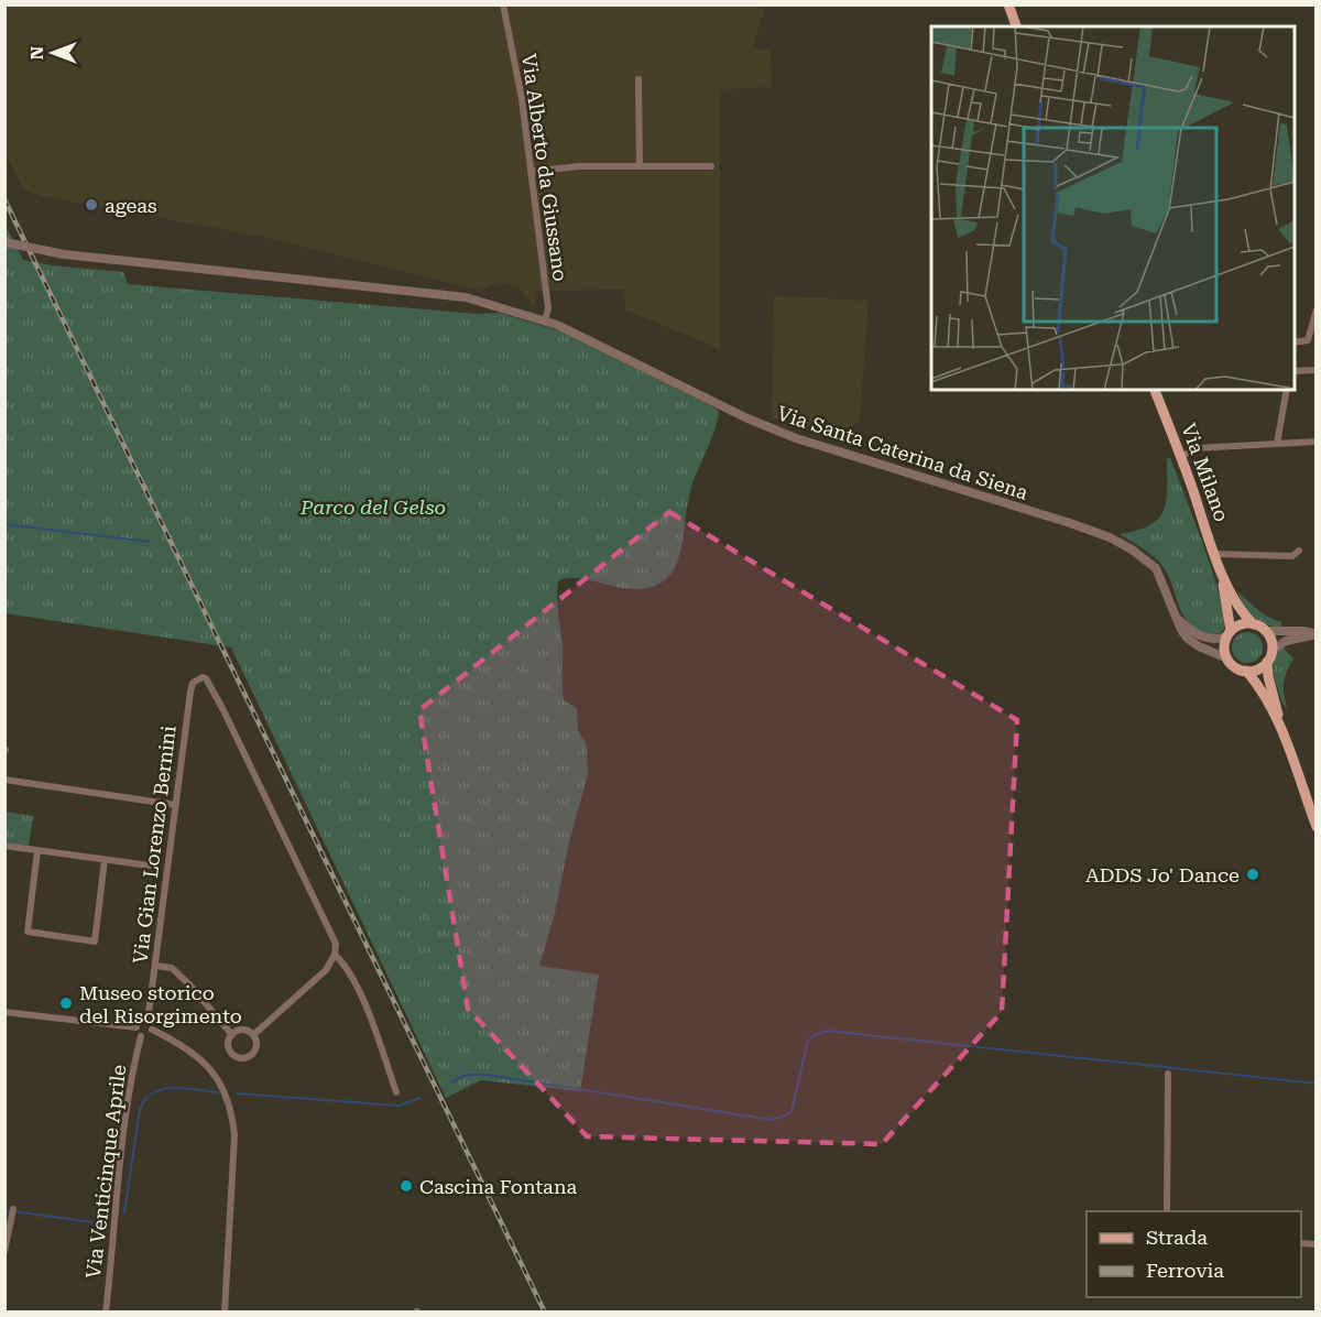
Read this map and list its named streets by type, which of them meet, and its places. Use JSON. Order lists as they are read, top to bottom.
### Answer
{
  "streets": {
    "main road": ["Via Milano"],
    "street": [
      "Via Alberto da Giussano",
      "Via Santa Caterina da Siena",
      "Via Gian Lorenzo Bernini",
      "Via Venticinque Aprile"
    ]
  },
  "crossings": [
    ["Via Alberto da Giussano", "Via Santa Caterina da Siena"],
    ["Via Gian Lorenzo Bernini", "Via Venticinque Aprile"]
  ],
  "parks": ["Parco del Gelso"],
  "places": [
    "ageas",
    "ADDS Jo' Dance",
    "Museo storico del Risorgimento",
    "Cascina Fontana"
  ],
  "legend": ["Strada", "Ferrovia"],
  "north": "left"
}
